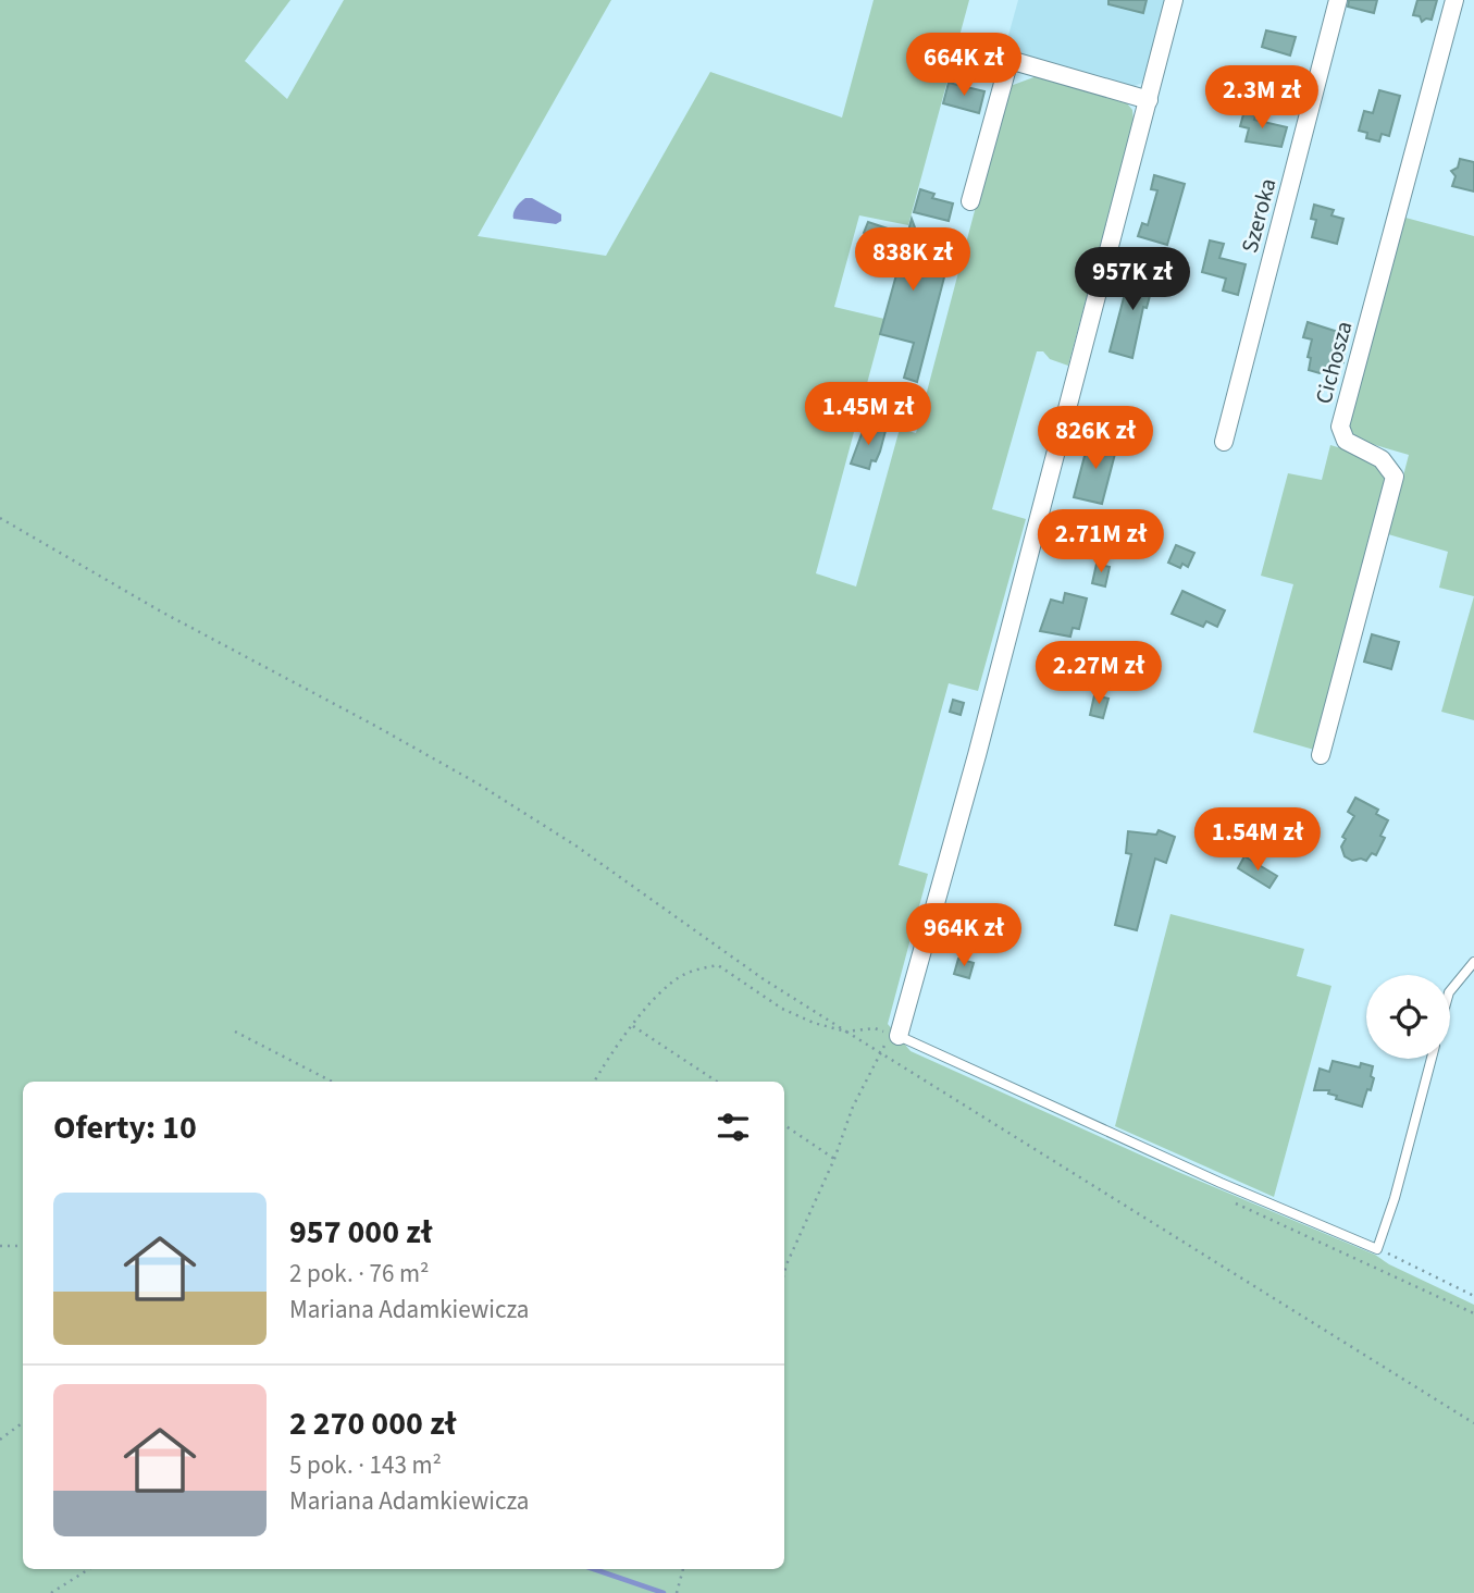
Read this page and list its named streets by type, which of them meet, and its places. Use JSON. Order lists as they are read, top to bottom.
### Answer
{
  "streets": {
    "street": ["Szeroka", "Cichosza"]
  },
  "page": {
    "price": [
      "664K zł",
      "2.3M zł",
      "838K zł",
      "957K zł",
      "1.45M zł",
      "826K zł",
      "2.71M zł",
      "2.27M zł",
      "1.54M zł",
      "964K zł"
    ],
    "heading": "Oferty: 10",
    "list": [
      {
        "name": "957 000 zł",
        "note": "2 pok. · 76 m² · Mariana Adamkiewicza"
      },
      {
        "name": "2 270 000 zł",
        "note": "5 pok. · 143 m² · Mariana Adamkiewicza"
      }
    ]
  }
}
